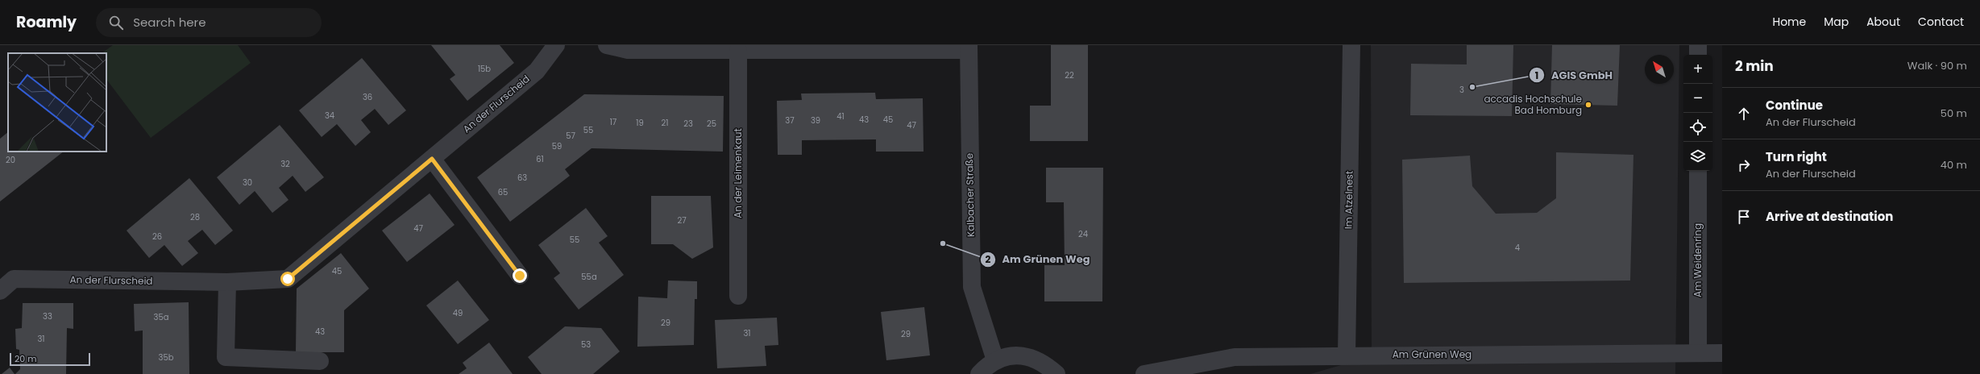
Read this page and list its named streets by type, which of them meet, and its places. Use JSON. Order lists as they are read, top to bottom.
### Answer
{
  "streets": {
    "street": [
      "An der Flurscheid",
      "An der Leimenkaut",
      "Kalbacher Straße",
      "Im Atzelnest",
      "Am Weidenring",
      "Am Grünen Weg"
    ]
  },
  "crossings": [
    ["Im Atzelnest", "Am Grünen Weg"],
    ["Am Weidenring", "Am Grünen Weg"]
  ],
  "places": ["AGIS GmbH", "accadis Hochschule Bad Homburg", "Am Grünen Weg"],
  "house_numbers": [
    "15b",
    "22",
    "3",
    "36",
    "34",
    "41",
    "43",
    "45",
    "37",
    "39",
    "17",
    "19",
    "21",
    "23",
    "25",
    "47",
    "55",
    "57",
    "59",
    "61",
    "20",
    "32",
    "63",
    "30",
    "65",
    "28",
    "27",
    "47",
    "24",
    "26",
    "55",
    "4",
    "45",
    "55a",
    "49",
    "33",
    "35a",
    "29",
    "43",
    "31",
    "29",
    "31",
    "53",
    "35b"
  ],
  "scale_bar": "20 m",
  "north": "top left",
  "page": {
    "header": "Roamly",
    "search": "Search here",
    "nav": [
      "Home",
      "Map",
      "About",
      "Contact"
    ],
    "heading": ["2 min", "Walk · 90 m"],
    "map_buttons": ["+", "−"],
    "list": [
      ["Continue", "An der Flurscheid", "50 m"],
      ["Turn right", "An der Flurscheid", "40 m"],
      "Arrive at destination"
    ],
    "scale": "20 m"
  }
}
